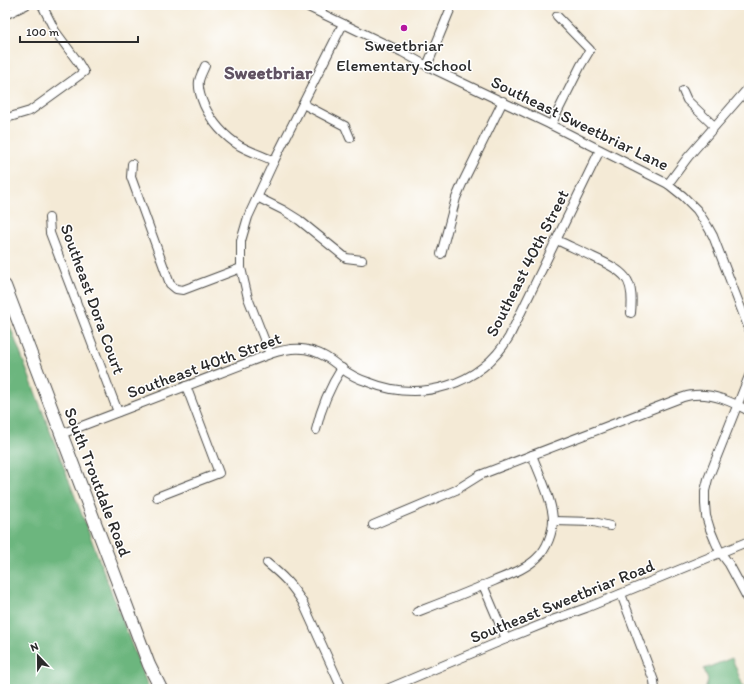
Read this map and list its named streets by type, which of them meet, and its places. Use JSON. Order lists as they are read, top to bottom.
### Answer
{
  "streets": {
    "main road": ["South Troutdale Road"],
    "street": [
      "Southeast Sweetbriar Lane",
      "Southeast 40th Street",
      "Southeast Dora Court",
      "Southeast Sweetbriar Road"
    ]
  },
  "crossings": [
    ["Southeast Sweetbriar Lane", "Southeast 40th Street"],
    ["Southeast 40th Street", "Southeast Dora Court"],
    ["Southeast 40th Street", "South Troutdale Road"]
  ],
  "districts": ["Sweetbriar"],
  "places": ["Sweetbriar Elementary School"],
  "scale_bar": "100 m",
  "north": "top"
}
